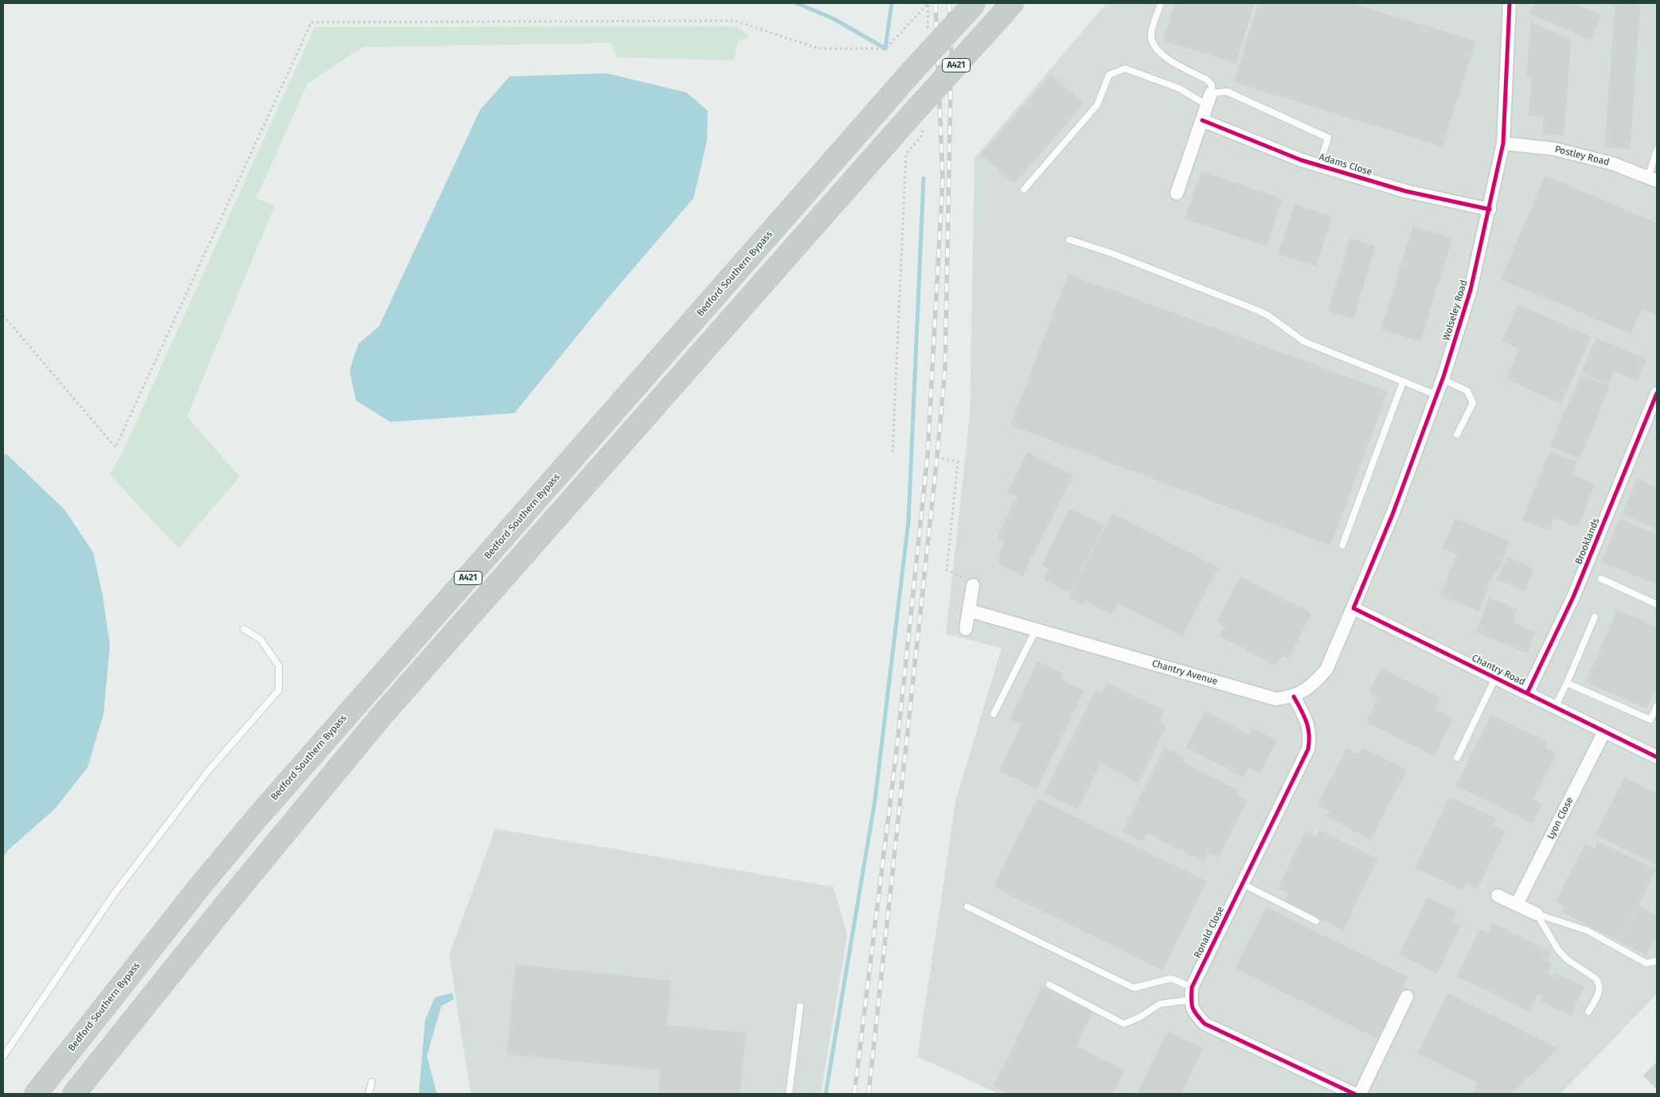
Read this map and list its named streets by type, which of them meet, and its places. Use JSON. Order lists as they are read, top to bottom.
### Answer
{
  "streets": {
    "highway": ["A421", "Bedford Southern Bypass"],
    "street": [
      "Postley Road",
      "Adams Close",
      "Wolseley Road",
      "Brooklands",
      "Chantry Road",
      "Chantry Avenue",
      "Lyon Close",
      "Ronald Close"
    ]
  },
  "crossings": [
    ["Postley Road", "Wolseley Road"],
    ["Adams Close", "Wolseley Road"],
    ["Wolseley Road", "Chantry Road"],
    ["Wolseley Road", "Chantry Avenue"],
    ["Brooklands", "Chantry Road"],
    ["Chantry Road", "Chantry Avenue"],
    ["Chantry Road", "Lyon Close"],
    ["Chantry Avenue", "Ronald Close"]
  ]
}
